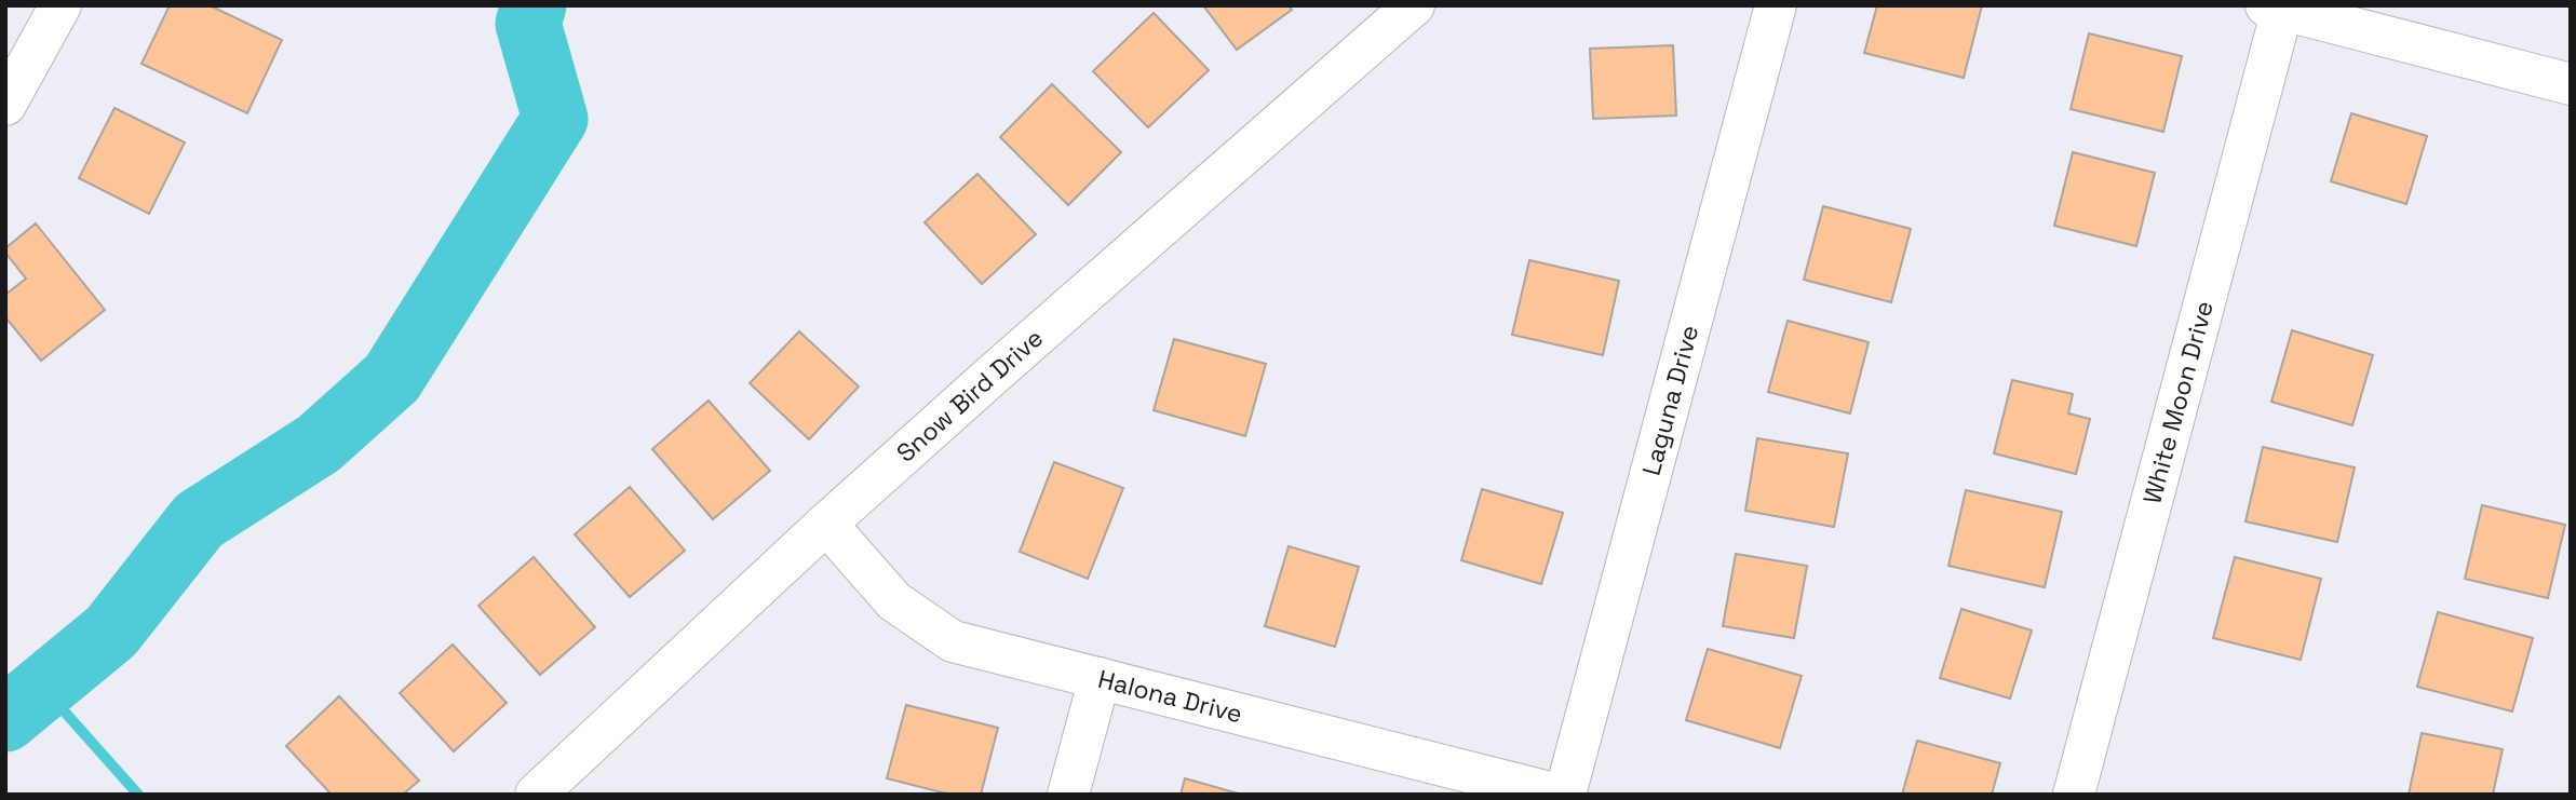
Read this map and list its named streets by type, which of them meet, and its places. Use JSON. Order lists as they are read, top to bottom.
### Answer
{
  "streets": {
    "street": [
      "Snow Bird Drive",
      "Laguna Drive",
      "White Moon Drive",
      "Halona Drive"
    ]
  },
  "crossings": [
    ["Snow Bird Drive", "Halona Drive"]
  ]
}
